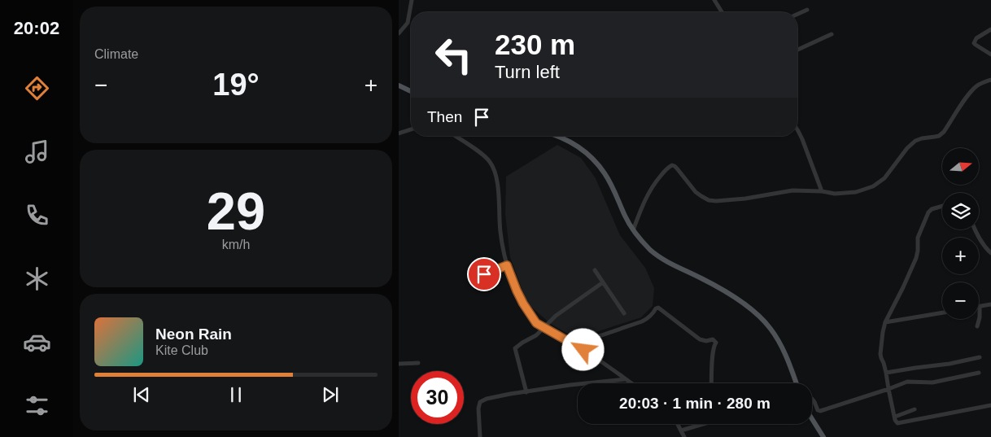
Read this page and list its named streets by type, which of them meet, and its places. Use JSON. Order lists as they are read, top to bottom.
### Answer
{
  "north": "right",
  "page": {
    "tabs": "20:02",
    "tile": [
      "Climate",
      ["29", "km/h"]
    ],
    "turn": ["230 m", "Turn left"],
    "heat": ["−", "19°", "+"],
    "then": "Then",
    "map_buttons": ["+", "−"],
    "song": ["Neon Rain", "Kite Club"],
    "limit": "30",
    "trip": "20:03 · 1 min · 280 m"
  }
}
